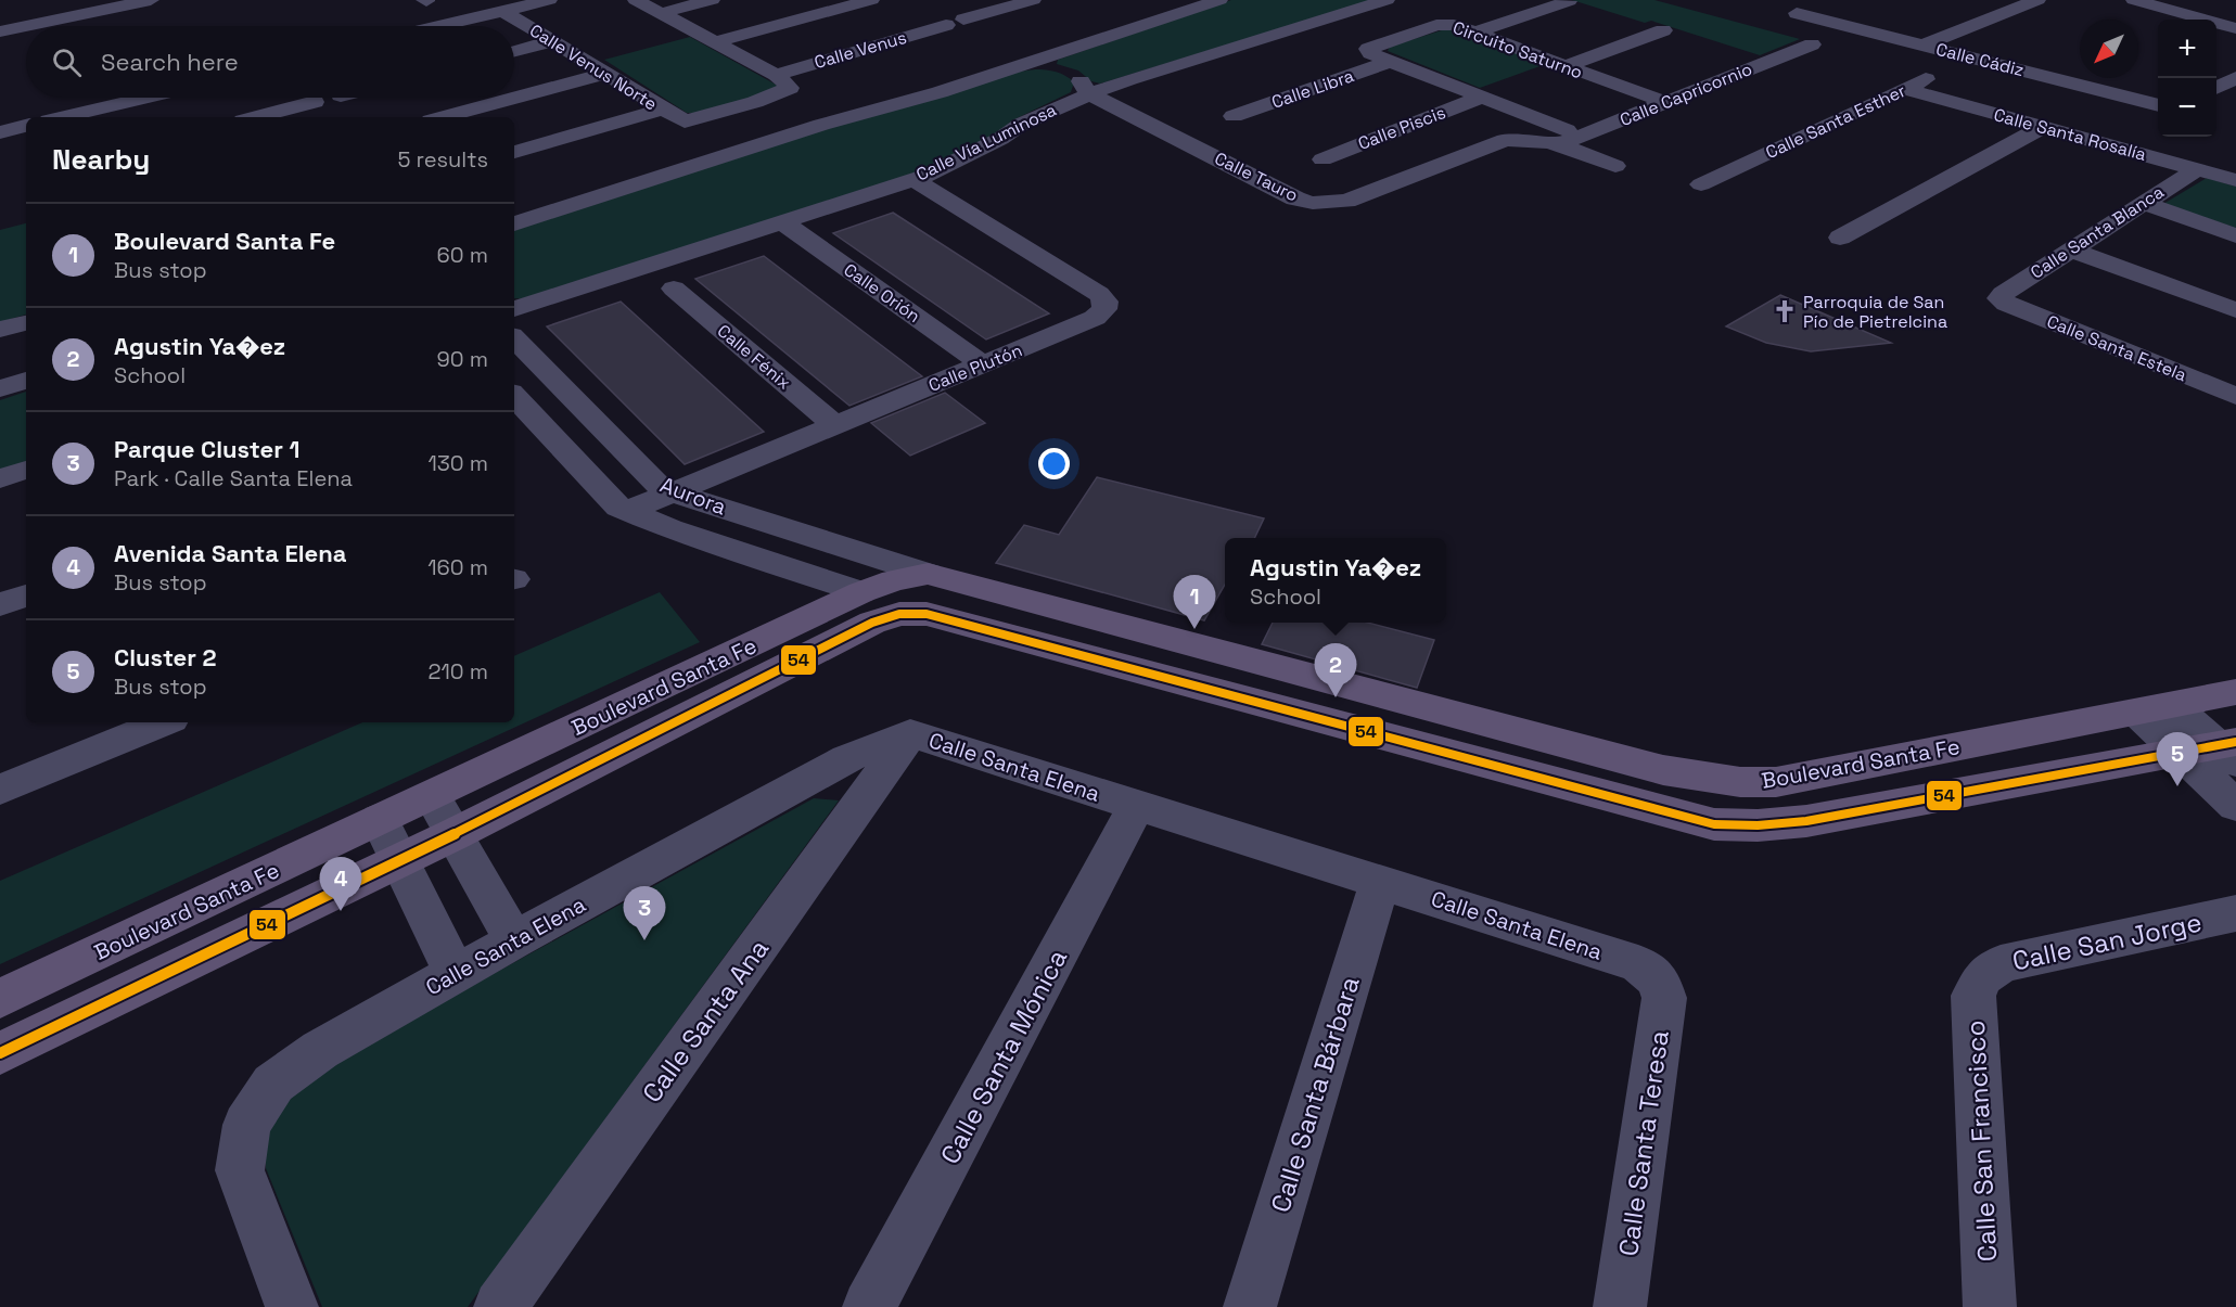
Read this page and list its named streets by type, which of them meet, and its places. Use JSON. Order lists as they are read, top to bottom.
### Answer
{
  "streets": {
    "main road": ["Boulevard Santa Fe"],
    "street": [
      "Calle Venus",
      "Circuito Saturno",
      "Calle Cádiz",
      "Calle Venus Norte",
      "Calle Libra",
      "Calle Capricornio",
      "Calle Santa Esther",
      "Calle Piscis",
      "Calle Santa Rosalía",
      "Calle Vía Luminosa",
      "Calle Tauro",
      "Calle Santa Blanca",
      "Calle Orión",
      "Calle Santa Estela",
      "Calle Fénix",
      "Calle Plutón",
      "Aurora",
      "Calle Santa Elena",
      "Calle San Jorge",
      "Calle Santa Ana",
      "Calle Santa Mónica",
      "Calle Santa Bárbara",
      "Calle San Francisco",
      "Calle Santa Teresa"
    ]
  },
  "crossings": [
    ["Calle Venus", "Calle Venus Norte"],
    ["Circuito Saturno", "Calle Libra"],
    ["Circuito Saturno", "Calle Capricornio"],
    ["Circuito Saturno", "Calle Piscis"],
    ["Circuito Saturno", "Calle Vía Luminosa"],
    ["Circuito Saturno", "Calle Tauro"],
    ["Calle Cádiz", "Calle Santa Esther"],
    ["Calle Capricornio", "Calle Tauro"],
    ["Calle Santa Esther", "Calle Santa Rosalía"],
    ["Calle Santa Rosalía", "Calle Santa Blanca"],
    ["Calle Vía Luminosa", "Calle Tauro"],
    ["Calle Vía Luminosa", "Calle Orión"],
    ["Calle Vía Luminosa", "Calle Plutón"],
    ["Calle Santa Blanca", "Calle Santa Estela"],
    ["Calle Orión", "Calle Plutón"],
    ["Calle Fénix", "Calle Plutón"],
    ["Calle Plutón", "Aurora"],
    ["Aurora", "Boulevard Santa Fe"],
    ["Calle Santa Elena", "Calle Santa Ana"],
    ["Calle Santa Elena", "Calle Santa Mónica"],
    ["Calle Santa Elena", "Calle Santa Bárbara"],
    ["Calle Santa Elena", "Calle Santa Teresa"],
    ["Calle San Jorge", "Calle San Francisco"]
  ],
  "places": {
    "church": ["Parroquia de San Pío de Pietrelcina"]
  },
  "lines": ["transit line 54"],
  "north": "bottom left",
  "page": {
    "map_buttons": ["+", "−"],
    "search": "Search here",
    "heading": ["Nearby", "5 results"],
    "list": [
      {
        "mark": "1",
        "name": "Boulevard Santa Fe",
        "note": "Bus stop",
        "value": "60 m"
      },
      {
        "mark": "2",
        "name": "Agustin Ya�ez",
        "note": "School",
        "value": "90 m"
      },
      {
        "mark": "3",
        "name": "Parque Cluster 1",
        "note": "Park · Calle Santa Elena",
        "value": "130 m"
      },
      {
        "mark": "4",
        "name": "Avenida Santa Elena",
        "note": "Bus stop",
        "value": "160 m"
      },
      {
        "mark": "5",
        "name": "Cluster 2",
        "note": "Bus stop",
        "value": "210 m"
      }
    ],
    "popup": ["Agustin Ya�ez", "School"],
    "pins": [
      "1",
      "2",
      "5",
      "4",
      "3"
    ]
  }
}
